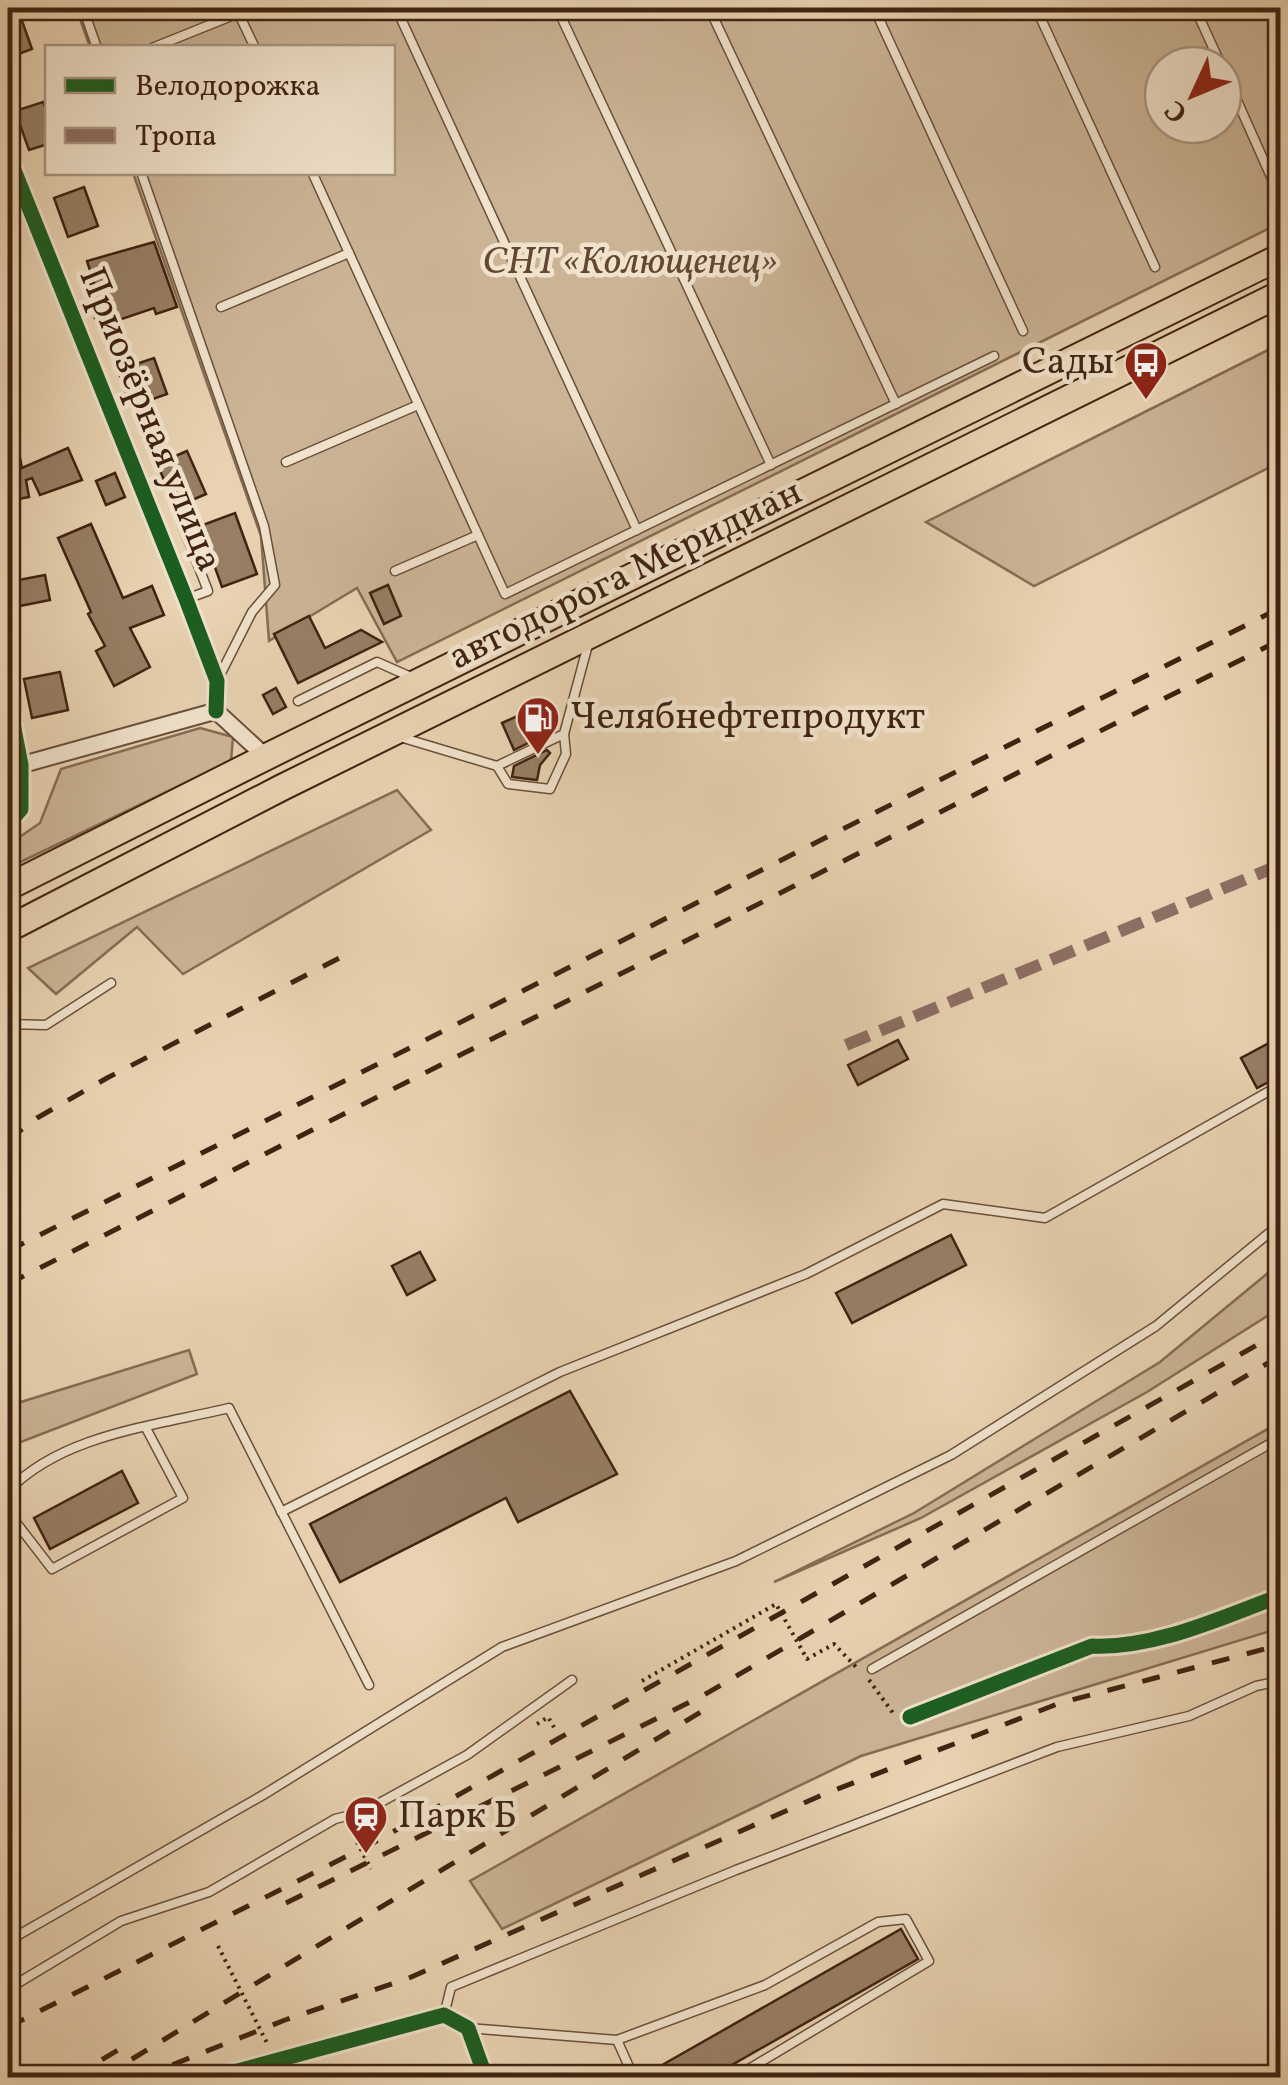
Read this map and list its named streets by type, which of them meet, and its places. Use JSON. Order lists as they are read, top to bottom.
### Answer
{
  "streets": {
    "main road": ["автодорога Меридиан"],
    "street": ["Приозёрная улица"]
  },
  "parks": ["СНТ «Колющенец»"],
  "places": {
    "bus stop": ["Сады"],
    "fuel station": ["Челябнефтепродукт"],
    "station": ["Парк Б"]
  },
  "legend": ["Велодорожка", "Тропа"],
  "north": "bottom left"
}
